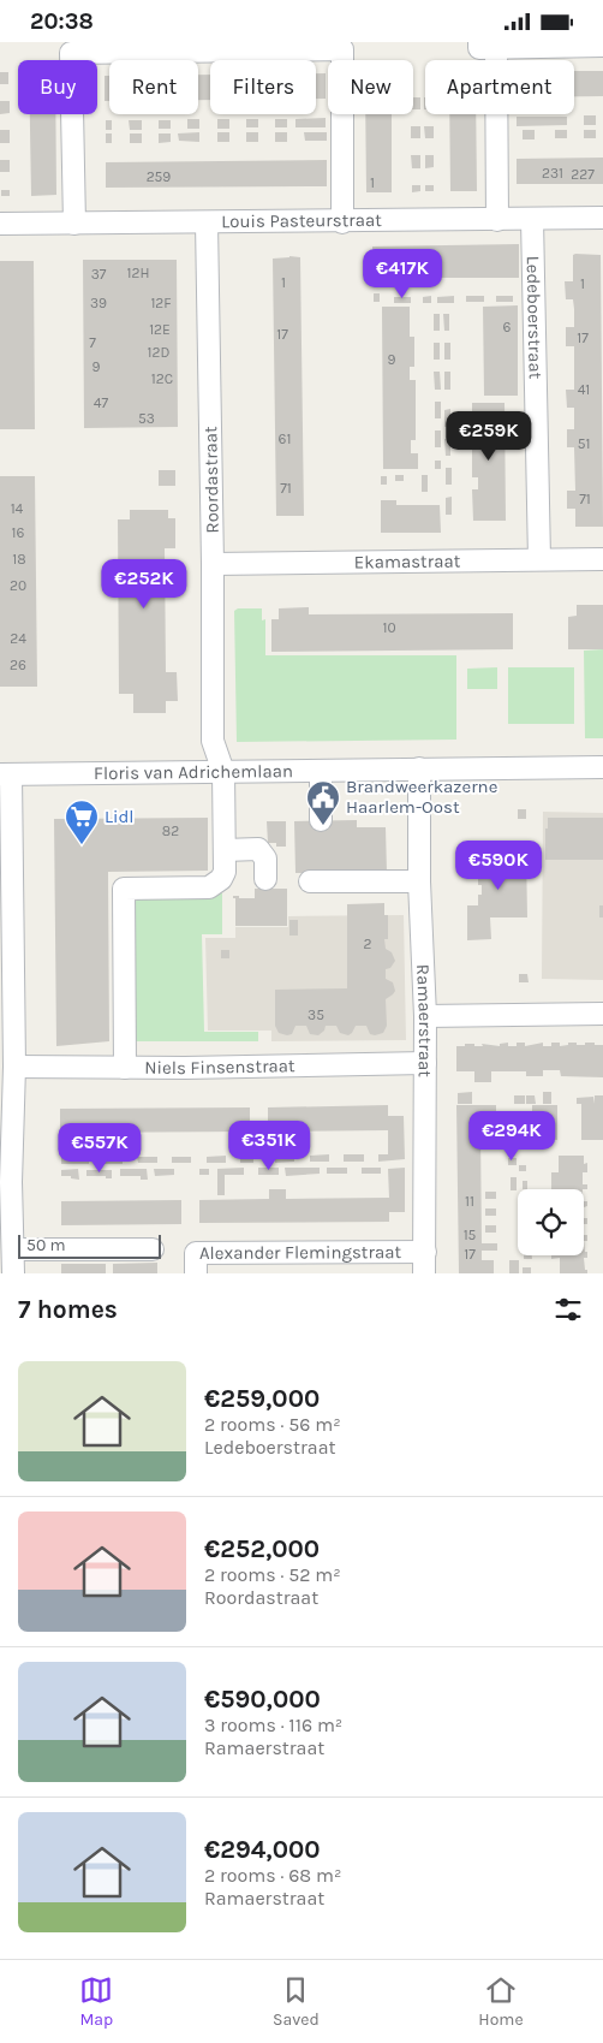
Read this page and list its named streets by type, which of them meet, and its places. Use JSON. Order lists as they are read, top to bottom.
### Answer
{
  "streets": {
    "street": [
      "Louis Pasteurstraat",
      "Ledeboerstraat",
      "Roordastraat",
      "Ekamastraat",
      "Floris van Adrichemlaan",
      "Ramaerstraat",
      "Niels Finsenstraat",
      "Alexander Flemingstraat"
    ]
  },
  "crossings": [
    ["Louis Pasteurstraat", "Ledeboerstraat"],
    ["Louis Pasteurstraat", "Roordastraat"],
    ["Ledeboerstraat", "Ekamastraat"],
    ["Roordastraat", "Ekamastraat"],
    ["Roordastraat", "Floris van Adrichemlaan"],
    ["Roordastraat", "Niels Finsenstraat"],
    ["Floris van Adrichemlaan", "Ramaerstraat"],
    ["Ramaerstraat", "Niels Finsenstraat"],
    ["Ramaerstraat", "Alexander Flemingstraat"]
  ],
  "places": {
    "public building": ["Brandweerkazerne Haarlem-Oost"],
    "supermarket": ["Lidl"]
  },
  "house_numbers": [
    "231",
    "227",
    "259",
    "1",
    "12H",
    "37",
    "1",
    "1",
    "39",
    "12F",
    "6",
    "12E",
    "17",
    "17",
    "7",
    "12D",
    "9",
    "9",
    "12C",
    "41",
    "47",
    "53",
    "61",
    "51",
    "71",
    "71",
    "14",
    "16",
    "18",
    "20",
    "10",
    "24",
    "26",
    "82",
    "2",
    "35",
    "11",
    "15",
    "17"
  ],
  "scale_bar": "50 m",
  "page": {
    "status": "20:38",
    "chip": [
      "Buy",
      "Rent",
      "Filters",
      "New",
      "Apartment"
    ],
    "price": [
      "€417K",
      "€259K",
      "€252K",
      "€590K",
      "€294K",
      "€351K",
      "€557K"
    ],
    "scale": "50 m",
    "heading": "7 homes",
    "list": [
      {
        "name": "€259,000",
        "note": "2 rooms · 56 m² · Ledeboerstraat"
      },
      {
        "name": "€252,000",
        "note": "2 rooms · 52 m² · Roordastraat"
      },
      {
        "name": "€590,000",
        "note": "3 rooms · 116 m² · Ramaerstraat"
      },
      {
        "name": "€294,000",
        "note": "2 rooms · 68 m² · Ramaerstraat"
      }
    ],
    "tabs": ["Map", "Saved", "Home"]
  }
}
